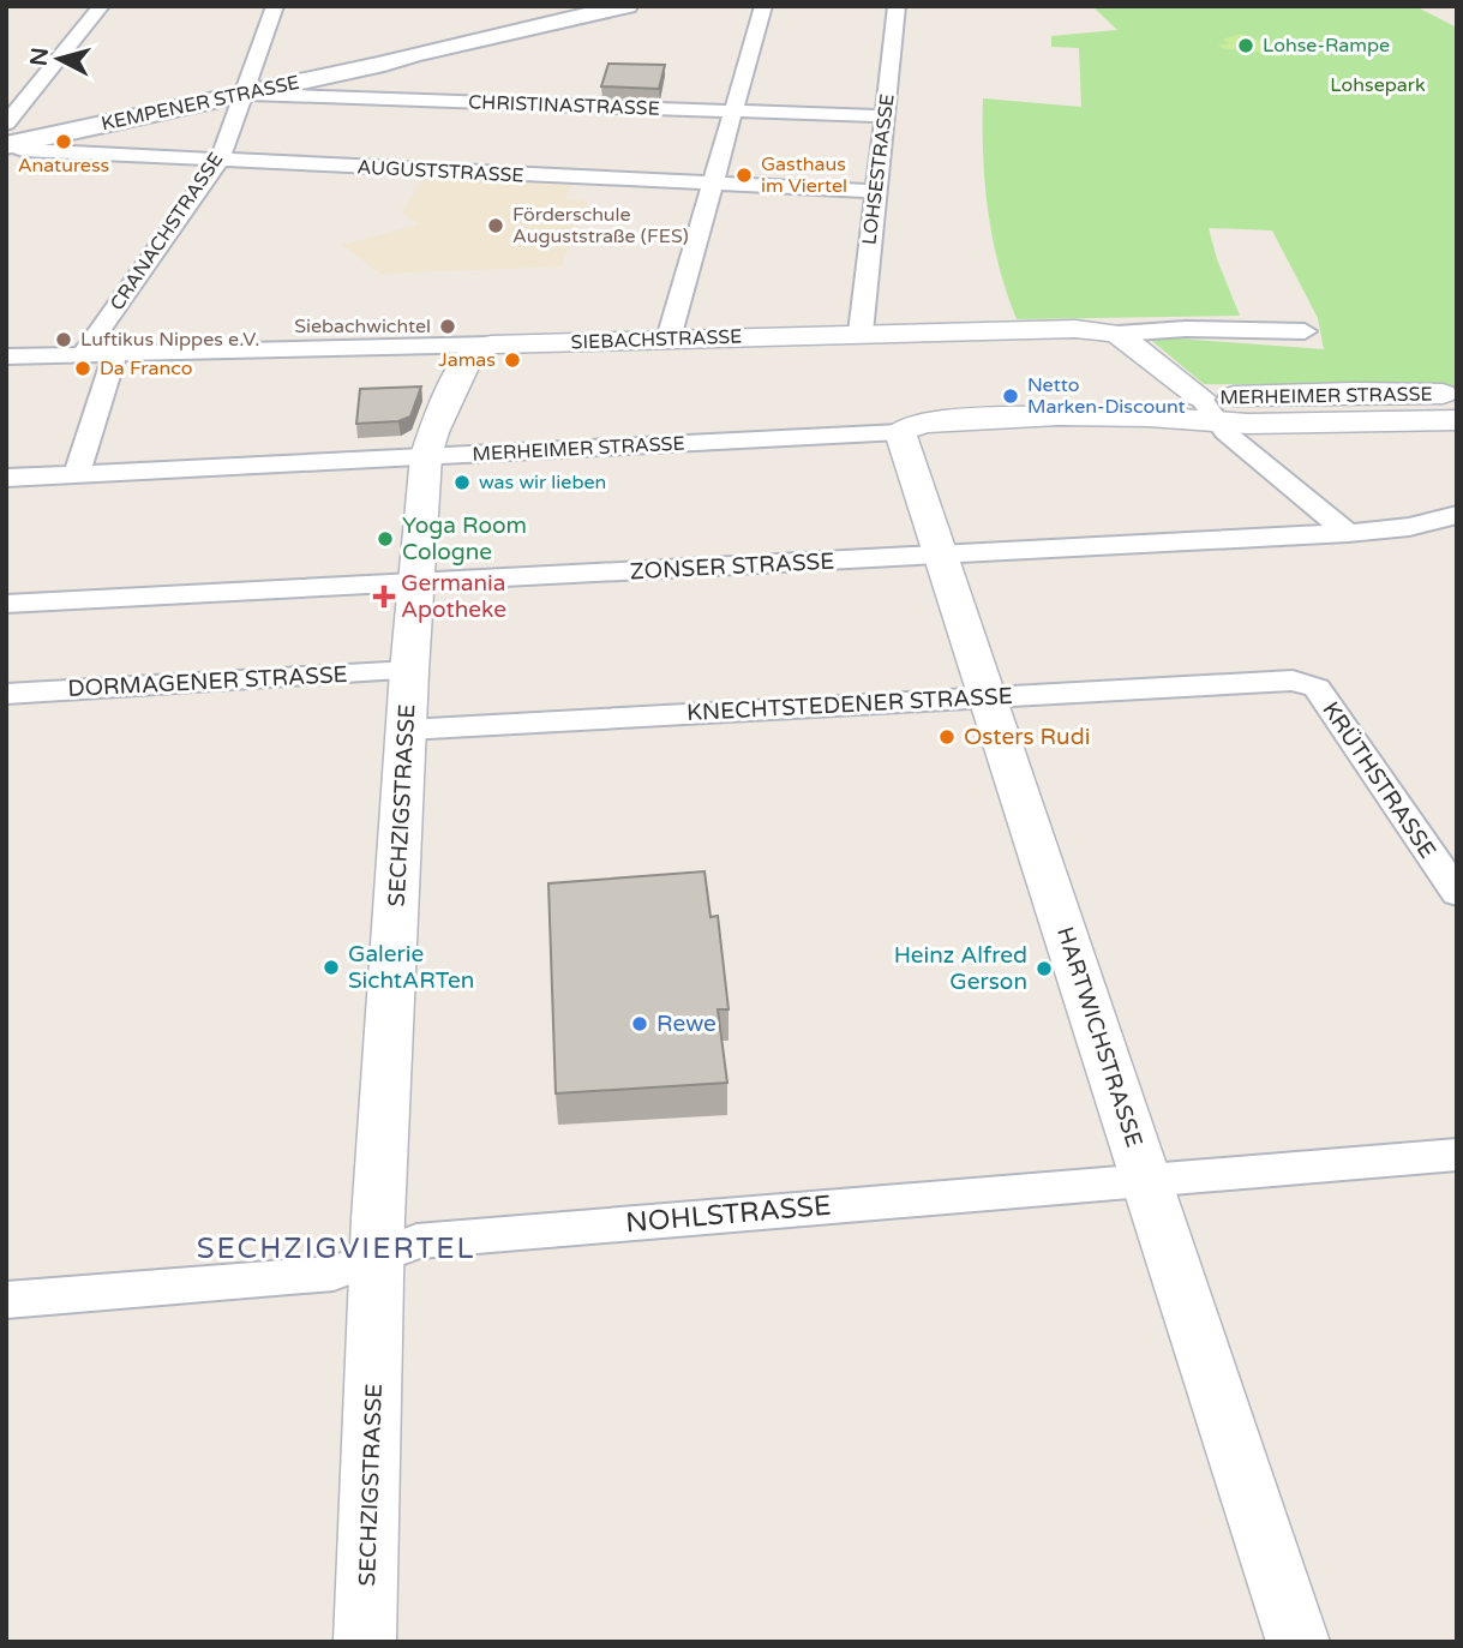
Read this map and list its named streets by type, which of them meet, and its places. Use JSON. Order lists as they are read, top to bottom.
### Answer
{
  "streets": {
    "main road": ["KEMPENER STRASSE"],
    "street": [
      "CHRISTINASTRASSE",
      "LOHSESTRASSE",
      "AUGUSTSTRASSE",
      "CRANACHSTRASSE",
      "SIEBACHSTRASSE",
      "MERHEIMER STRASSE",
      "ZONSER STRASSE",
      "DORMAGENER STRASSE",
      "KNECHTSTEDENER STRASSE",
      "KRÜTHSTRASSE",
      "SECHZIGSTRASSE",
      "HARTWICHSTRASSE",
      "NOHLSTRASSE"
    ]
  },
  "crossings": [
    ["KEMPENER STRASSE", "CHRISTINASTRASSE"],
    ["KEMPENER STRASSE", "AUGUSTSTRASSE"],
    ["KEMPENER STRASSE", "CRANACHSTRASSE"],
    ["CHRISTINASTRASSE", "LOHSESTRASSE"],
    ["CHRISTINASTRASSE", "CRANACHSTRASSE"],
    ["LOHSESTRASSE", "AUGUSTSTRASSE"],
    ["LOHSESTRASSE", "SIEBACHSTRASSE"],
    ["AUGUSTSTRASSE", "CRANACHSTRASSE"],
    ["CRANACHSTRASSE", "SIEBACHSTRASSE"],
    ["SIEBACHSTRASSE", "SECHZIGSTRASSE"],
    ["MERHEIMER STRASSE", "SECHZIGSTRASSE"],
    ["MERHEIMER STRASSE", "HARTWICHSTRASSE"],
    ["ZONSER STRASSE", "SECHZIGSTRASSE"],
    ["ZONSER STRASSE", "HARTWICHSTRASSE"],
    ["DORMAGENER STRASSE", "SECHZIGSTRASSE"],
    ["KNECHTSTEDENER STRASSE", "KRÜTHSTRASSE"],
    ["KNECHTSTEDENER STRASSE", "SECHZIGSTRASSE"],
    ["KNECHTSTEDENER STRASSE", "HARTWICHSTRASSE"],
    ["SECHZIGSTRASSE", "NOHLSTRASSE"],
    ["HARTWICHSTRASSE", "NOHLSTRASSE"]
  ],
  "districts": ["SECHZIGVIERTEL"],
  "parks": ["Lohsepark"],
  "places": {
    "other": [
      "Lohse-Rampe",
      "Anaturess",
      "Gasthaus im Viertel",
      "Förderschule Auguststraße (FES)",
      "Siebachwichtel",
      "Luftikus Nippes e.V.",
      "Jamas",
      "Da Franco",
      "Netto Marken-Discount",
      "was wir lieben",
      "Yoga Room Cologne",
      "Osters Rudi",
      "Galerie SichtARTen",
      "Heinz Alfred Gerson",
      "Rewe"
    ],
    "health": ["Germania Apotheke"]
  },
  "north": "left"
}
